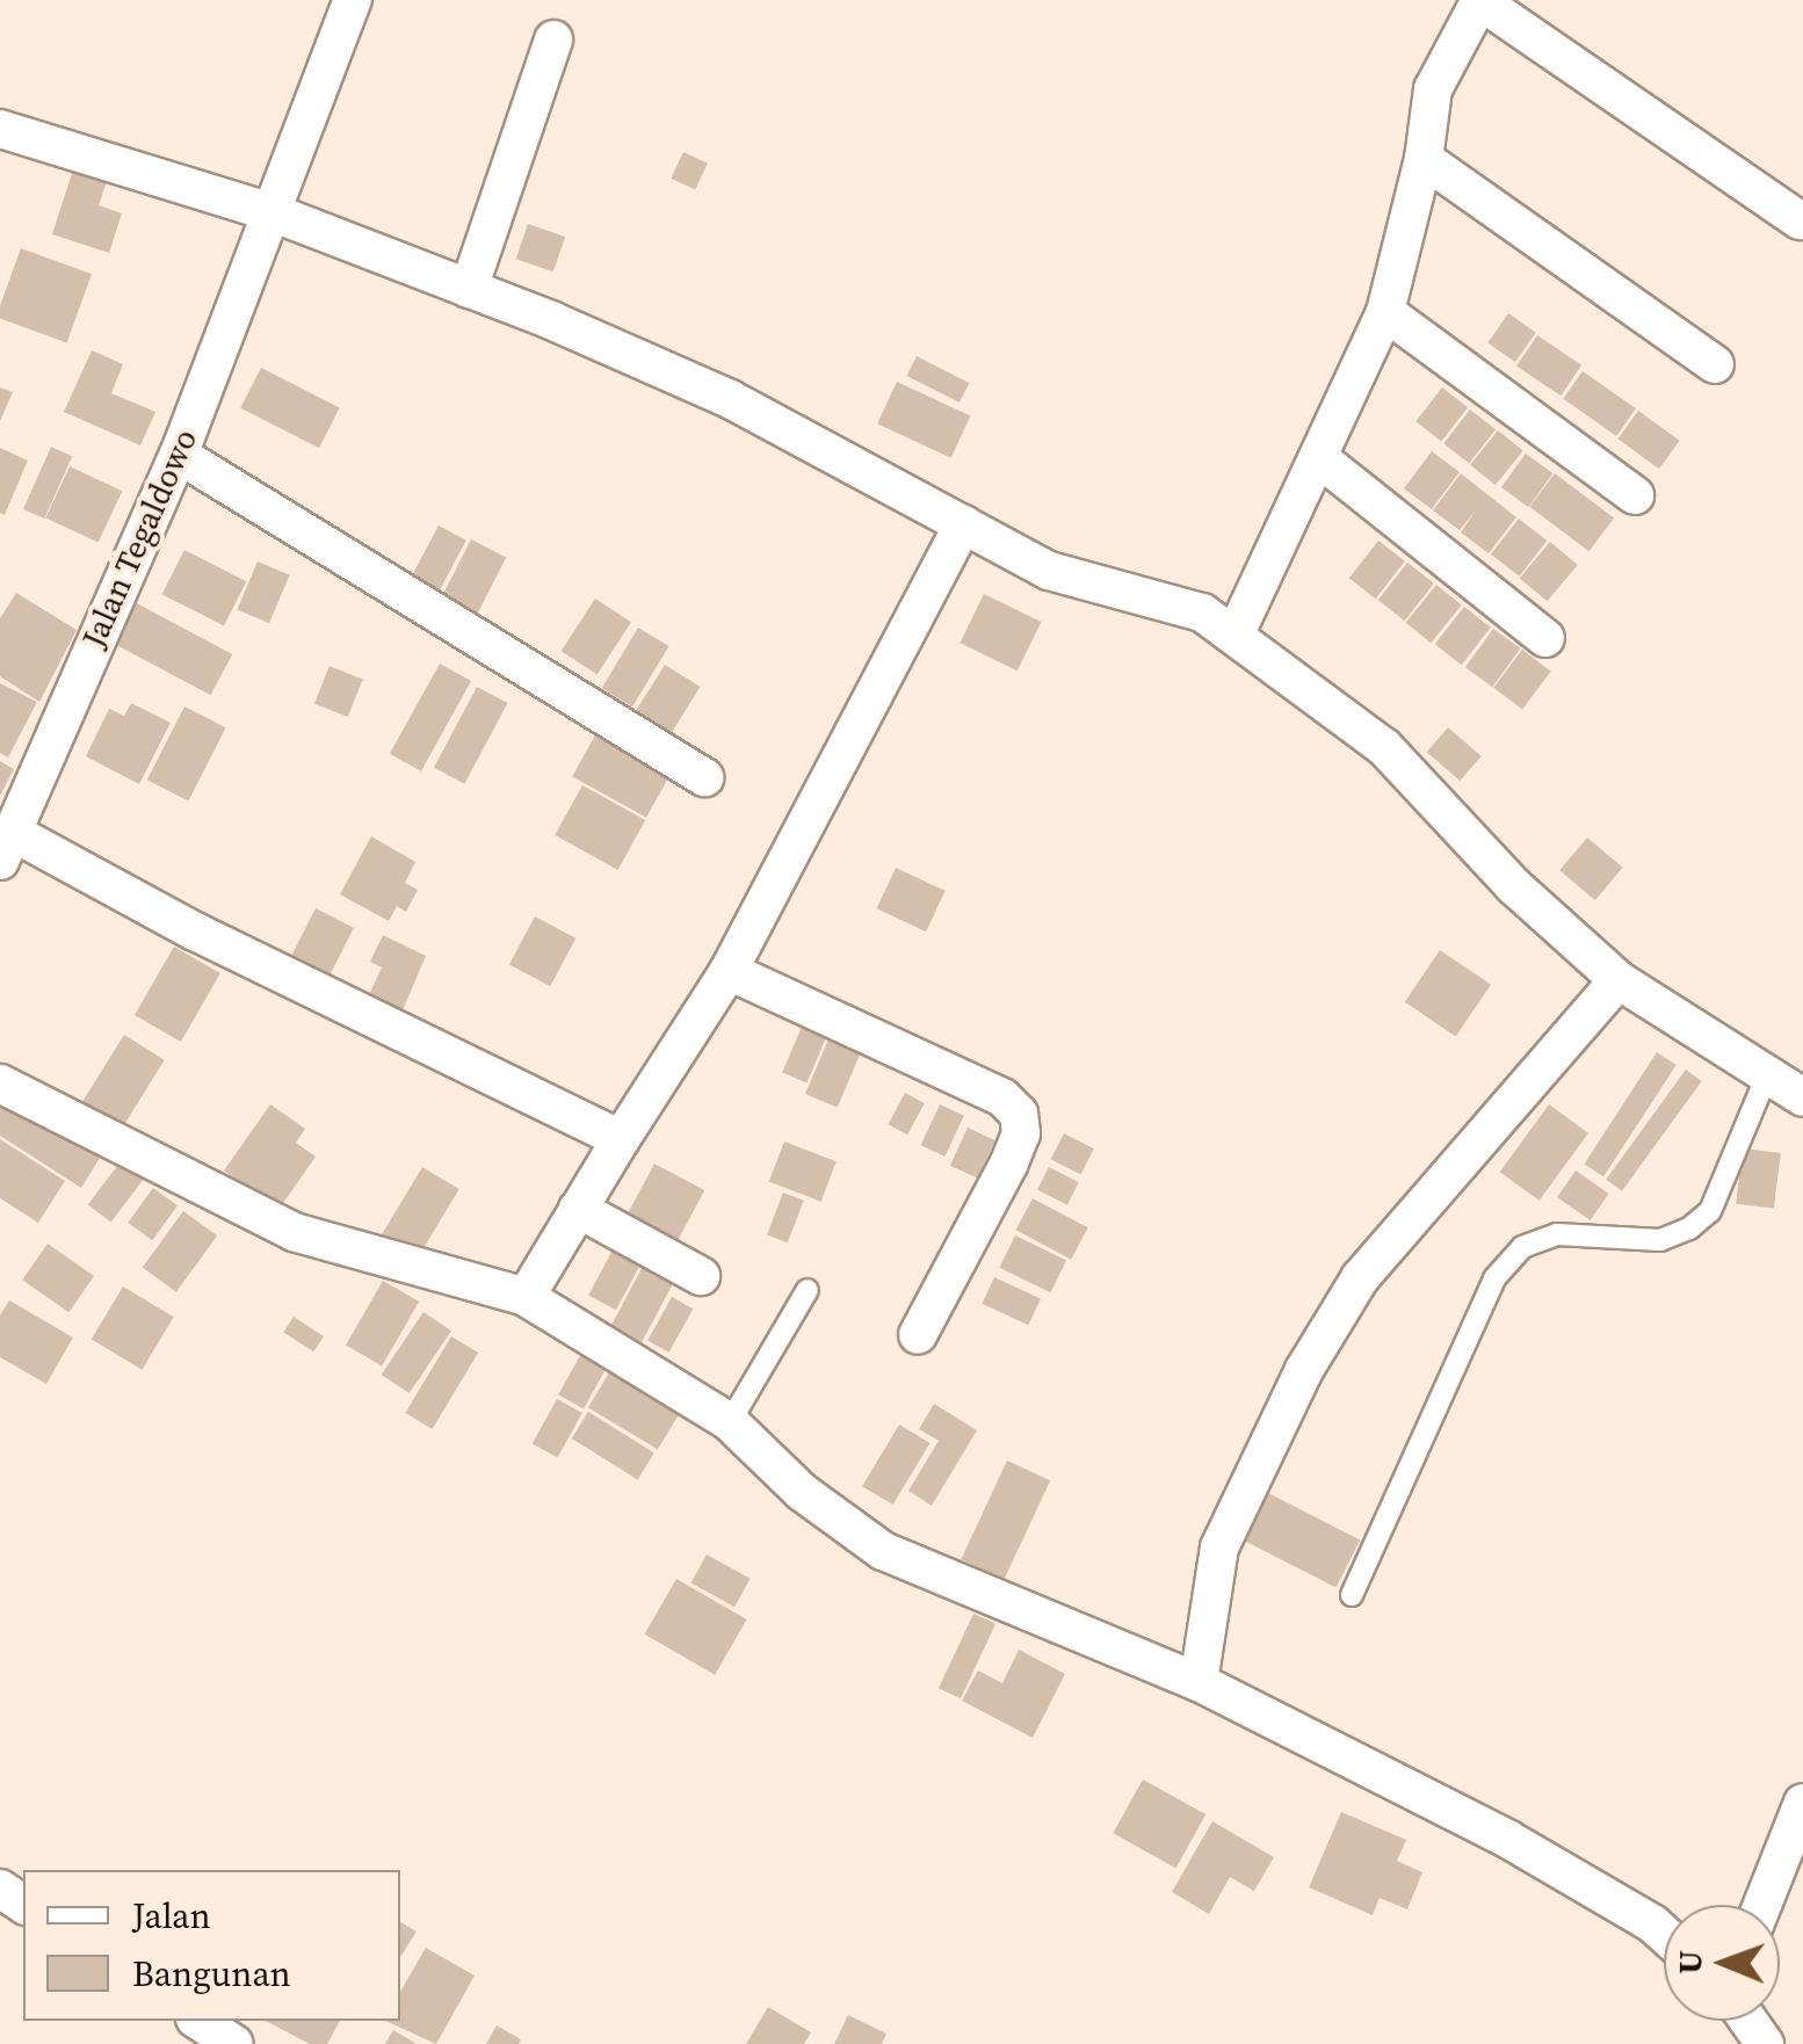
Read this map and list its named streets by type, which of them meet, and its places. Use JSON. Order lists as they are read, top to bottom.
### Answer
{
  "streets": {
    "street": ["Jalan Tegaldowo"]
  },
  "legend": ["Jalan", "Bangunan"],
  "north": "left"
}
